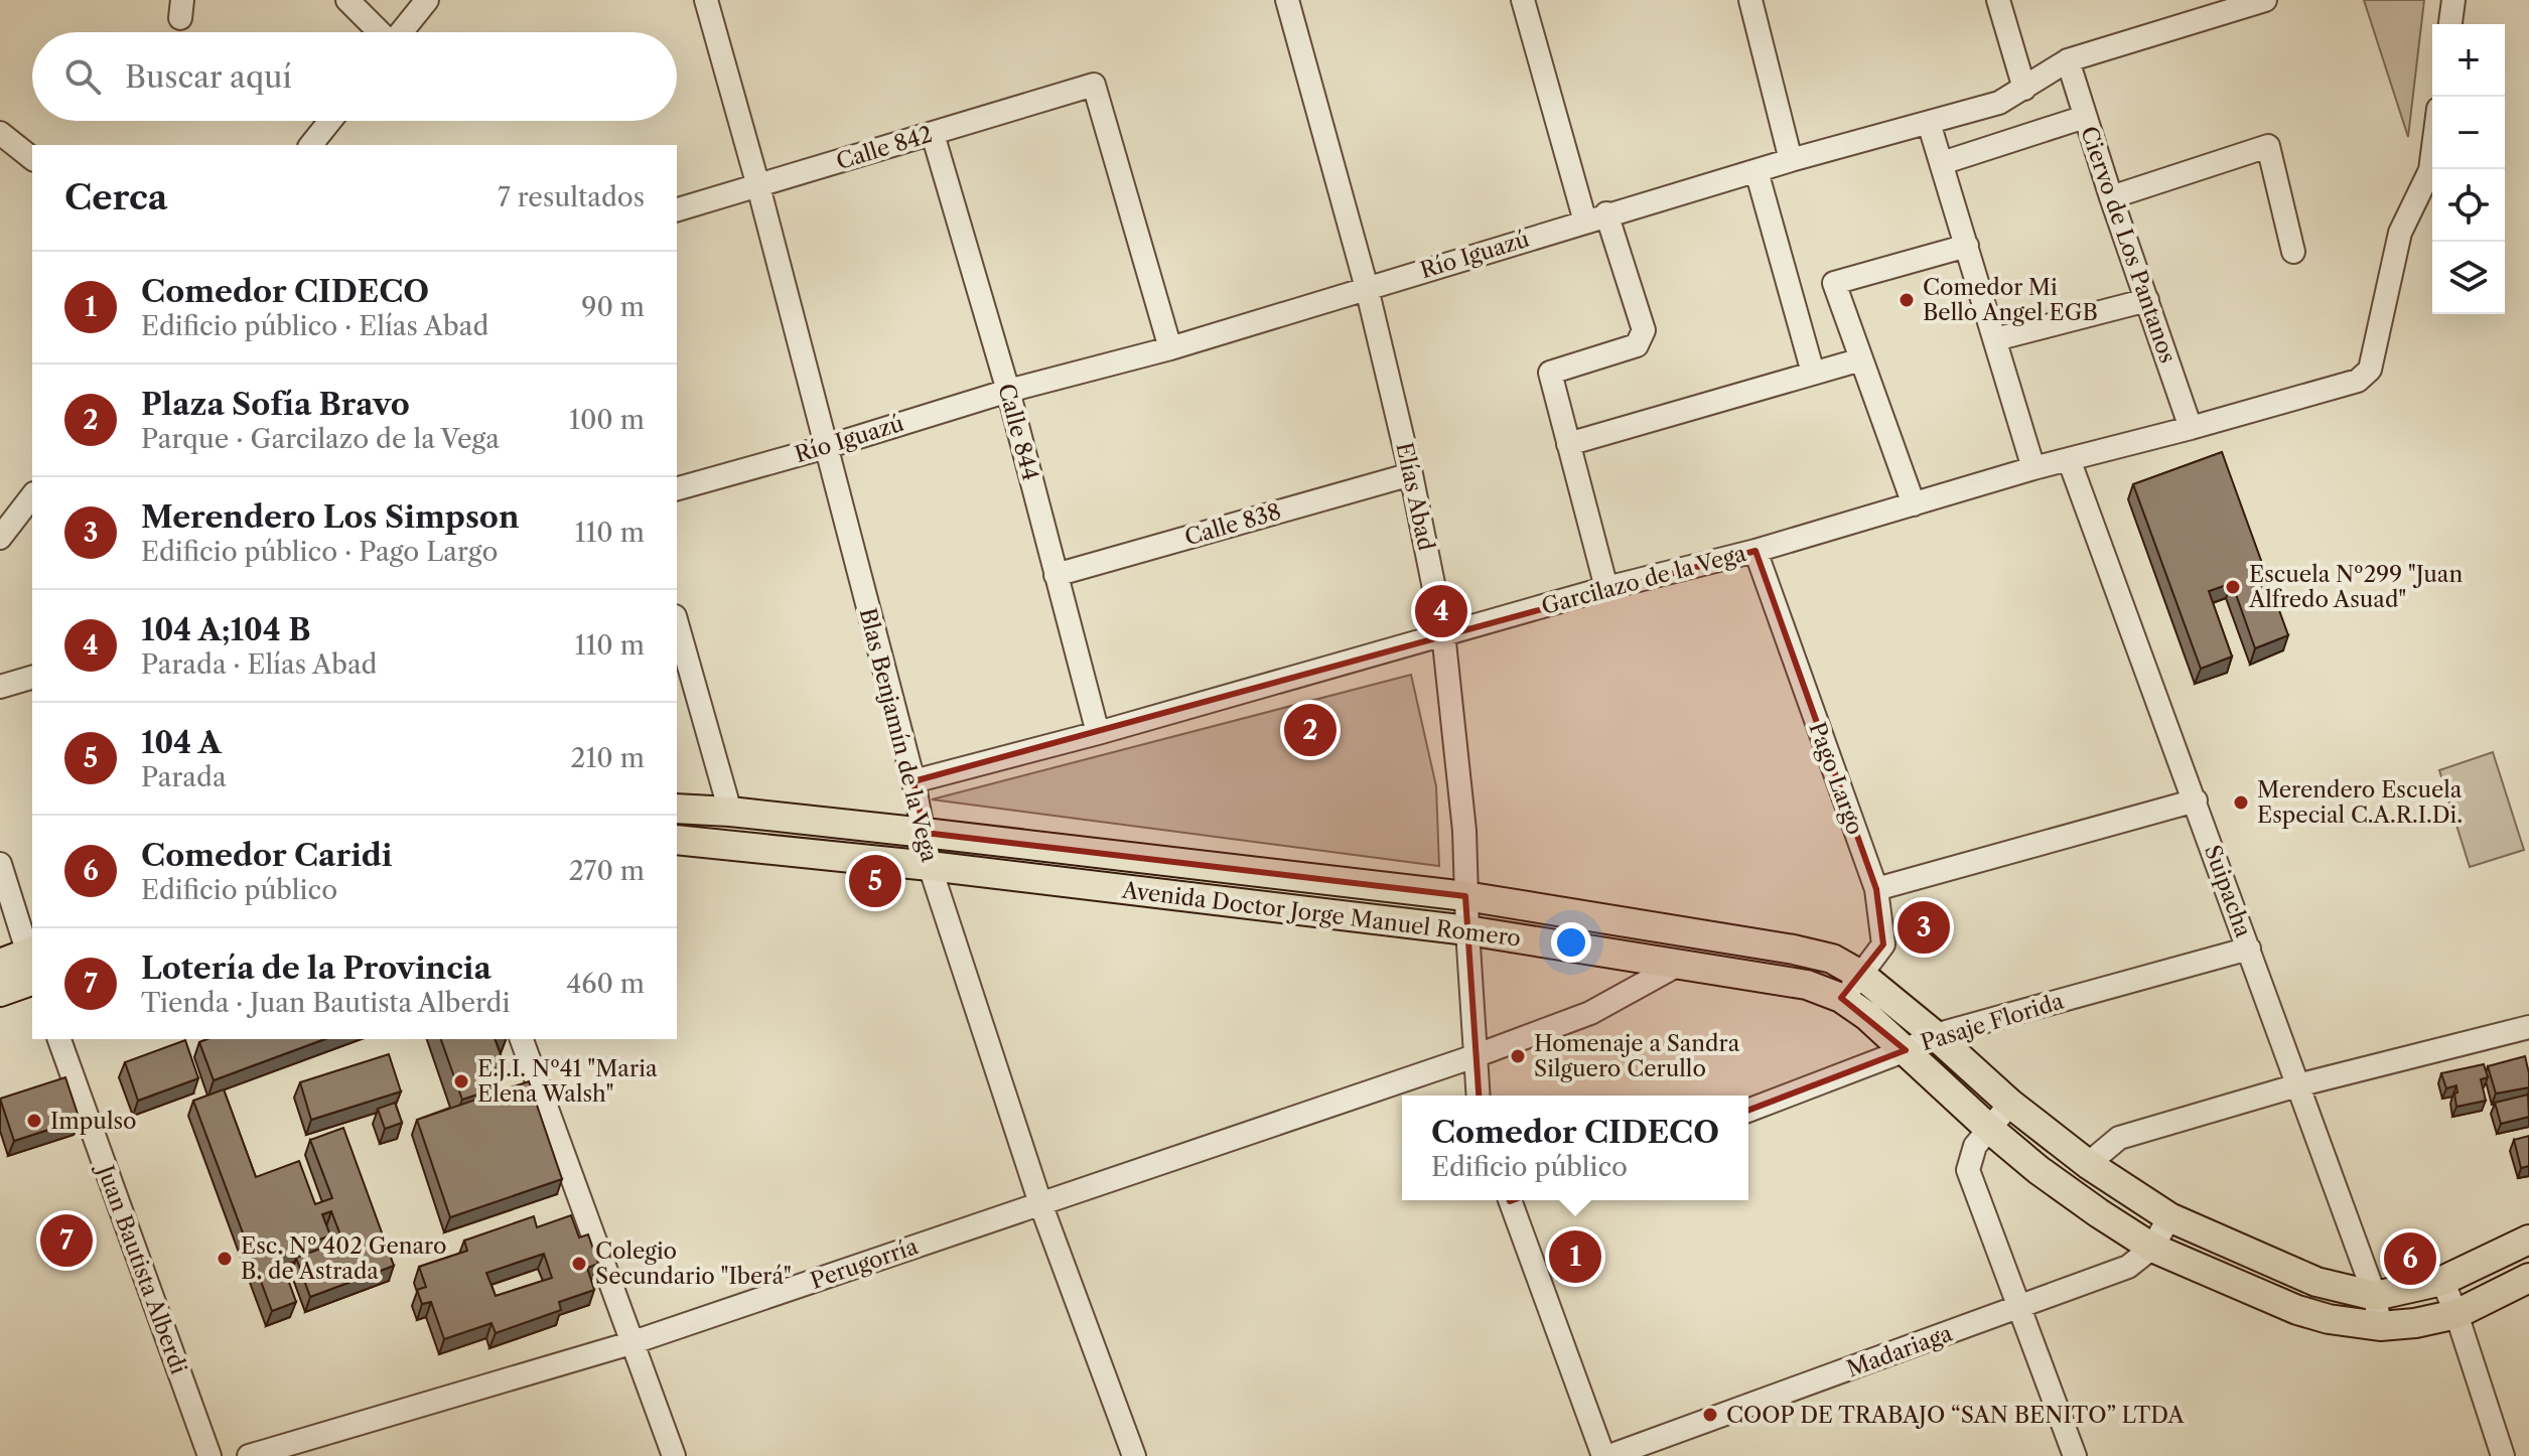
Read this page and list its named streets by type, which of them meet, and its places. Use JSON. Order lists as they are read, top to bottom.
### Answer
{
  "streets": {
    "main road": ["Avenida Doctor Jorge Manuel Romero"],
    "street": [
      "Calle 842",
      "Ciervo de Los Pantanos",
      "Río Iguazú",
      "Calle 844",
      "Elías Abad",
      "Calle 838",
      "Garcilazo de la Vega",
      "Blas Benjamín de la Vega",
      "Pago Largo",
      "Suipacha",
      "Pasaje Florida",
      "Perugorría",
      "Juan Bautista Alberdi",
      "Madariaga"
    ]
  },
  "crossings": [
    ["Calle 842", "Río Iguazú"],
    ["Calle 842", "Calle 844"],
    ["Calle 842", "Blas Benjamín de la Vega"],
    ["Ciervo de Los Pantanos", "Río Iguazú"],
    ["Ciervo de Los Pantanos", "Garcilazo de la Vega"],
    ["Río Iguazú", "Calle 844"],
    ["Río Iguazú", "Elías Abad"],
    ["Río Iguazú", "Blas Benjamín de la Vega"],
    ["Calle 844", "Calle 838"],
    ["Calle 844", "Garcilazo de la Vega"],
    ["Elías Abad", "Calle 838"],
    ["Elías Abad", "Garcilazo de la Vega"],
    ["Elías Abad", "Avenida Doctor Jorge Manuel Romero"],
    ["Elías Abad", "Perugorría"],
    ["Garcilazo de la Vega", "Blas Benjamín de la Vega"],
    ["Garcilazo de la Vega", "Pago Largo"],
    ["Garcilazo de la Vega", "Suipacha"],
    ["Blas Benjamín de la Vega", "Avenida Doctor Jorge Manuel Romero"],
    ["Blas Benjamín de la Vega", "Perugorría"],
    ["Pago Largo", "Avenida Doctor Jorge Manuel Romero"],
    ["Suipacha", "Avenida Doctor Jorge Manuel Romero"],
    ["Suipacha", "Pasaje Florida"],
    ["Avenida Doctor Jorge Manuel Romero", "Pasaje Florida"],
    ["Avenida Doctor Jorge Manuel Romero", "Perugorría"],
    ["Avenida Doctor Jorge Manuel Romero", "Madariaga"]
  ],
  "places": [
    "Comedor Mi Bello Angel EGB",
    "Escuela Nº299 \"Juan Alfredo Asuad\"",
    "Merendero Escuela Especial C.A.R.I.Di.",
    "Homenaje a Sandra Silguero Cerullo",
    "E.J.I. Nº41 \"Maria Elena Walsh\"",
    "Impulso",
    "Esc. Nº 402 Genaro B. de Astrada",
    "Colegio Secundario \"Iberá\"",
    "COOP DE TRABAJO “SAN BENITO” LTDA"
  ],
  "page": {
    "map_buttons": ["+", "−"],
    "search": "Buscar aquí",
    "heading": ["Cerca", "7 resultados"],
    "list": [
      {
        "mark": "1",
        "name": "Comedor CIDECO",
        "note": "Edificio público · Elías Abad",
        "value": "90 m"
      },
      {
        "mark": "2",
        "name": "Plaza Sofía Bravo",
        "note": "Parque · Garcilazo de la Vega",
        "value": "100 m"
      },
      {
        "mark": "3",
        "name": "Merendero Los Simpson",
        "note": "Edificio público · Pago Largo",
        "value": "110 m"
      },
      {
        "mark": "4",
        "name": "104 A;104 B",
        "note": "Parada · Elías Abad",
        "value": "110 m"
      },
      {
        "mark": "5",
        "name": "104 A",
        "note": "Parada",
        "value": "210 m"
      },
      {
        "mark": "6",
        "name": "Comedor Caridi",
        "note": "Edificio público",
        "value": "270 m"
      },
      {
        "mark": "7",
        "name": "Lotería de la Provincia",
        "note": "Tienda · Juan Bautista Alberdi",
        "value": "460 m"
      }
    ],
    "pins": [
      "4",
      "2",
      "5",
      "3",
      "7",
      "1",
      "6"
    ],
    "popup": ["Comedor CIDECO", "Edificio público"]
  }
}
